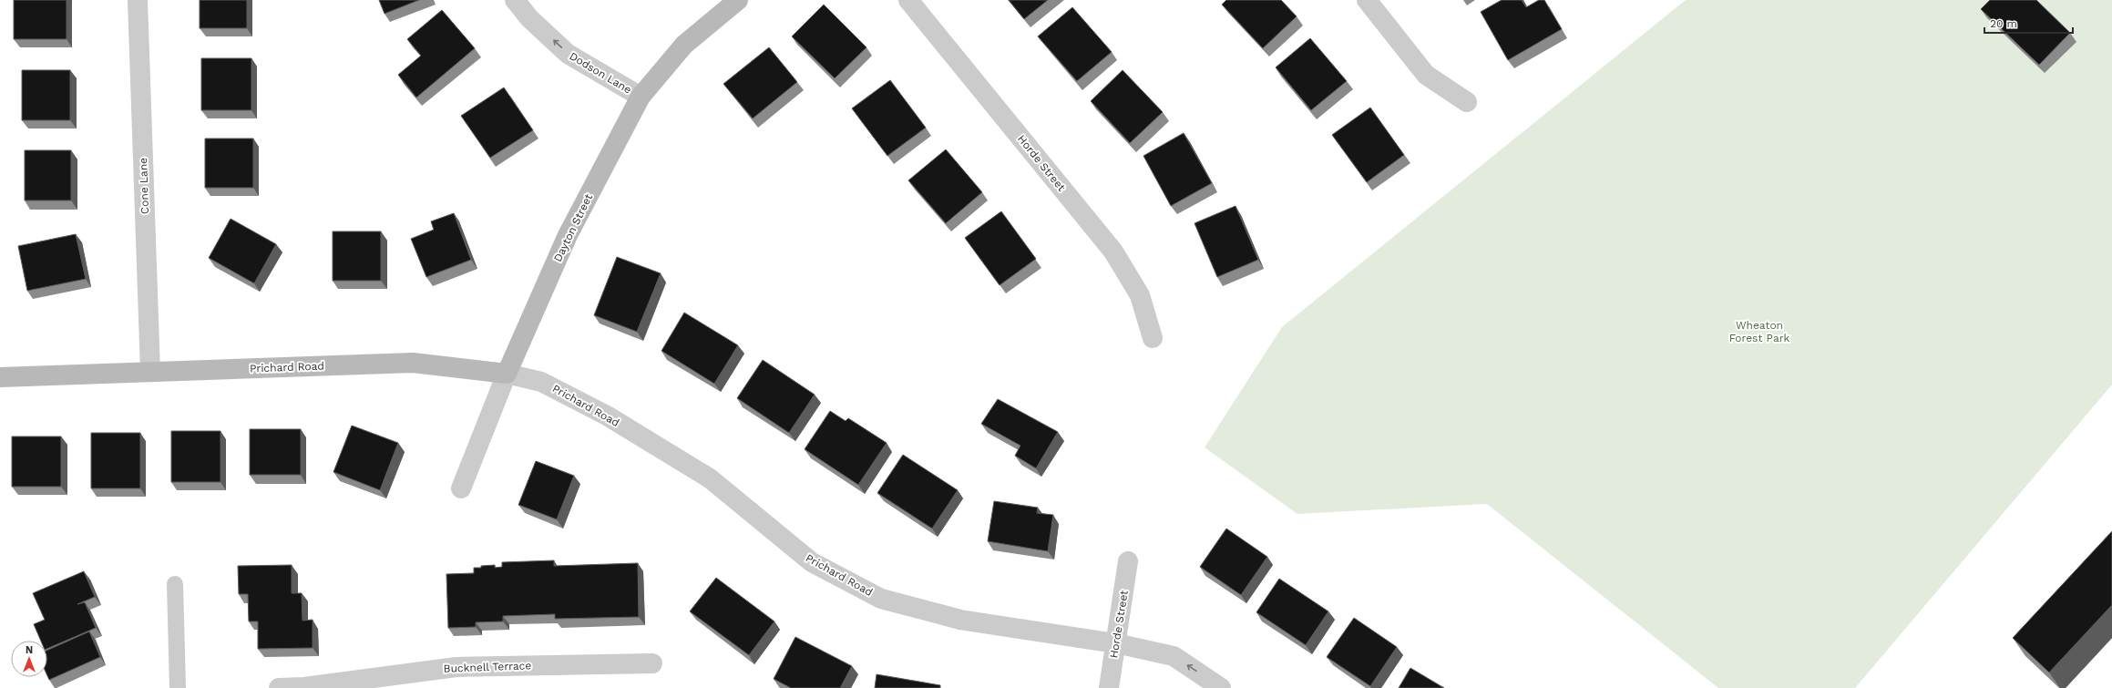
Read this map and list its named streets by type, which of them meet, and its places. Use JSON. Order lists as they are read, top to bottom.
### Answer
{
  "streets": {
    "street": [
      "Dodson Lane",
      "Horde Street",
      "Cone Lane",
      "Dayton Street",
      "Prichard Road",
      "Bucknell Terrace"
    ]
  },
  "crossings": [
    ["Dodson Lane", "Dayton Street"],
    ["Horde Street", "Prichard Road"],
    ["Cone Lane", "Prichard Road"],
    ["Dayton Street", "Prichard Road"]
  ],
  "one_way": ["Dodson Lane"],
  "parks": ["Wheaton Forest Park"],
  "scale_bar": "20 m",
  "north": "top"
}
